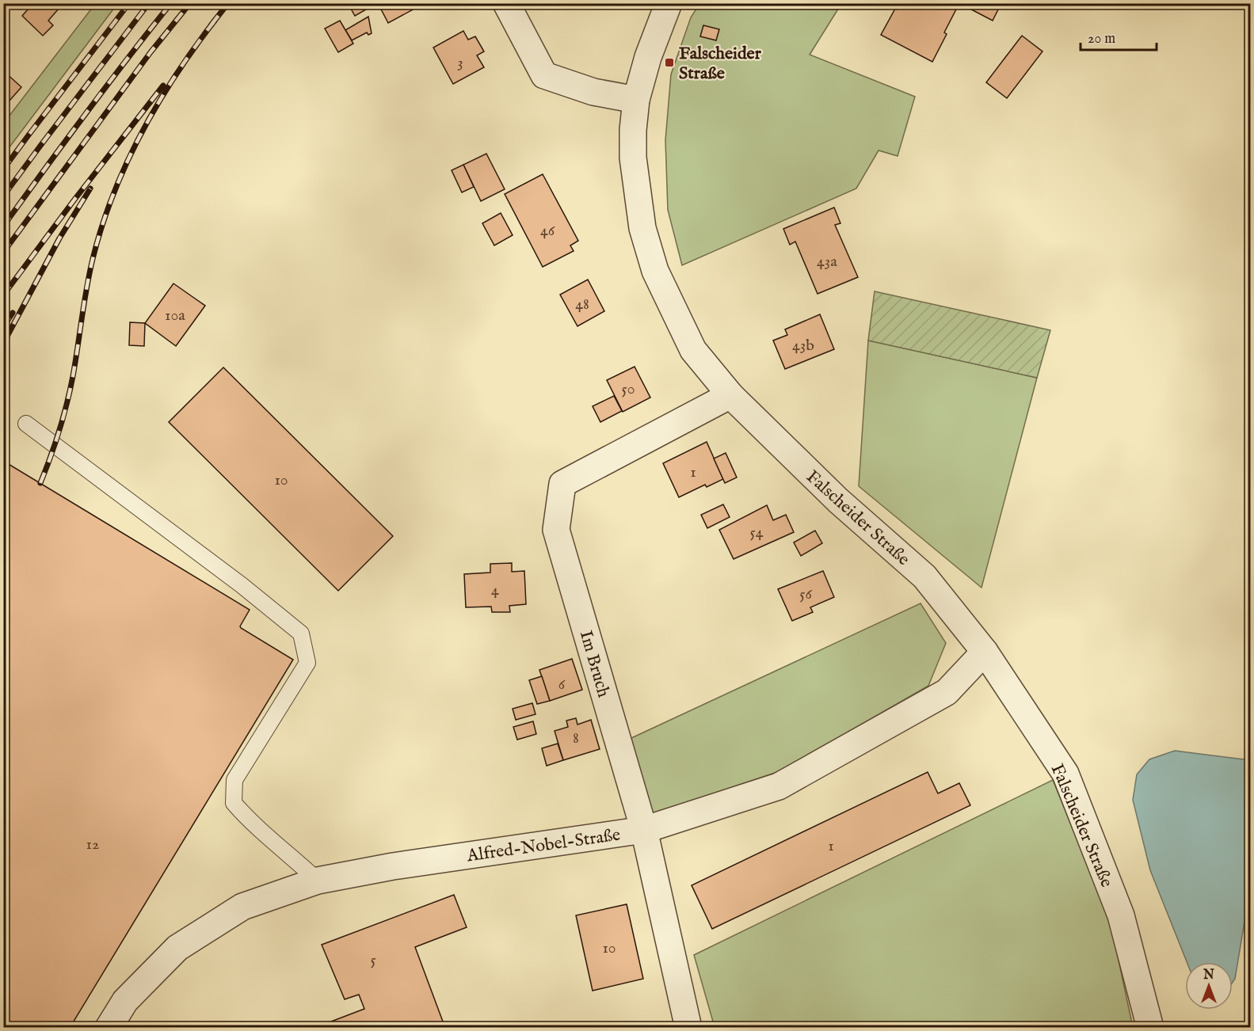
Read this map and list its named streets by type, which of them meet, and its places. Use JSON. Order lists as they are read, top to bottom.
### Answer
{
  "streets": {
    "street": ["Falscheider Straße", "Im Bruch", "Alfred-Nobel-Straße"]
  },
  "crossings": [
    ["Falscheider Straße", "Im Bruch"],
    ["Falscheider Straße", "Alfred-Nobel-Straße"],
    ["Im Bruch", "Alfred-Nobel-Straße"]
  ],
  "places": {
    "transit": ["Falscheider Straße"]
  },
  "house_numbers": [
    "3",
    "46",
    "43a",
    "48",
    "10a",
    "43b",
    "50",
    "1",
    "10",
    "54",
    "4",
    "56",
    "6",
    "8",
    "12",
    "1",
    "10",
    "5"
  ],
  "scale_bar": "20 m",
  "north": "top"
}
